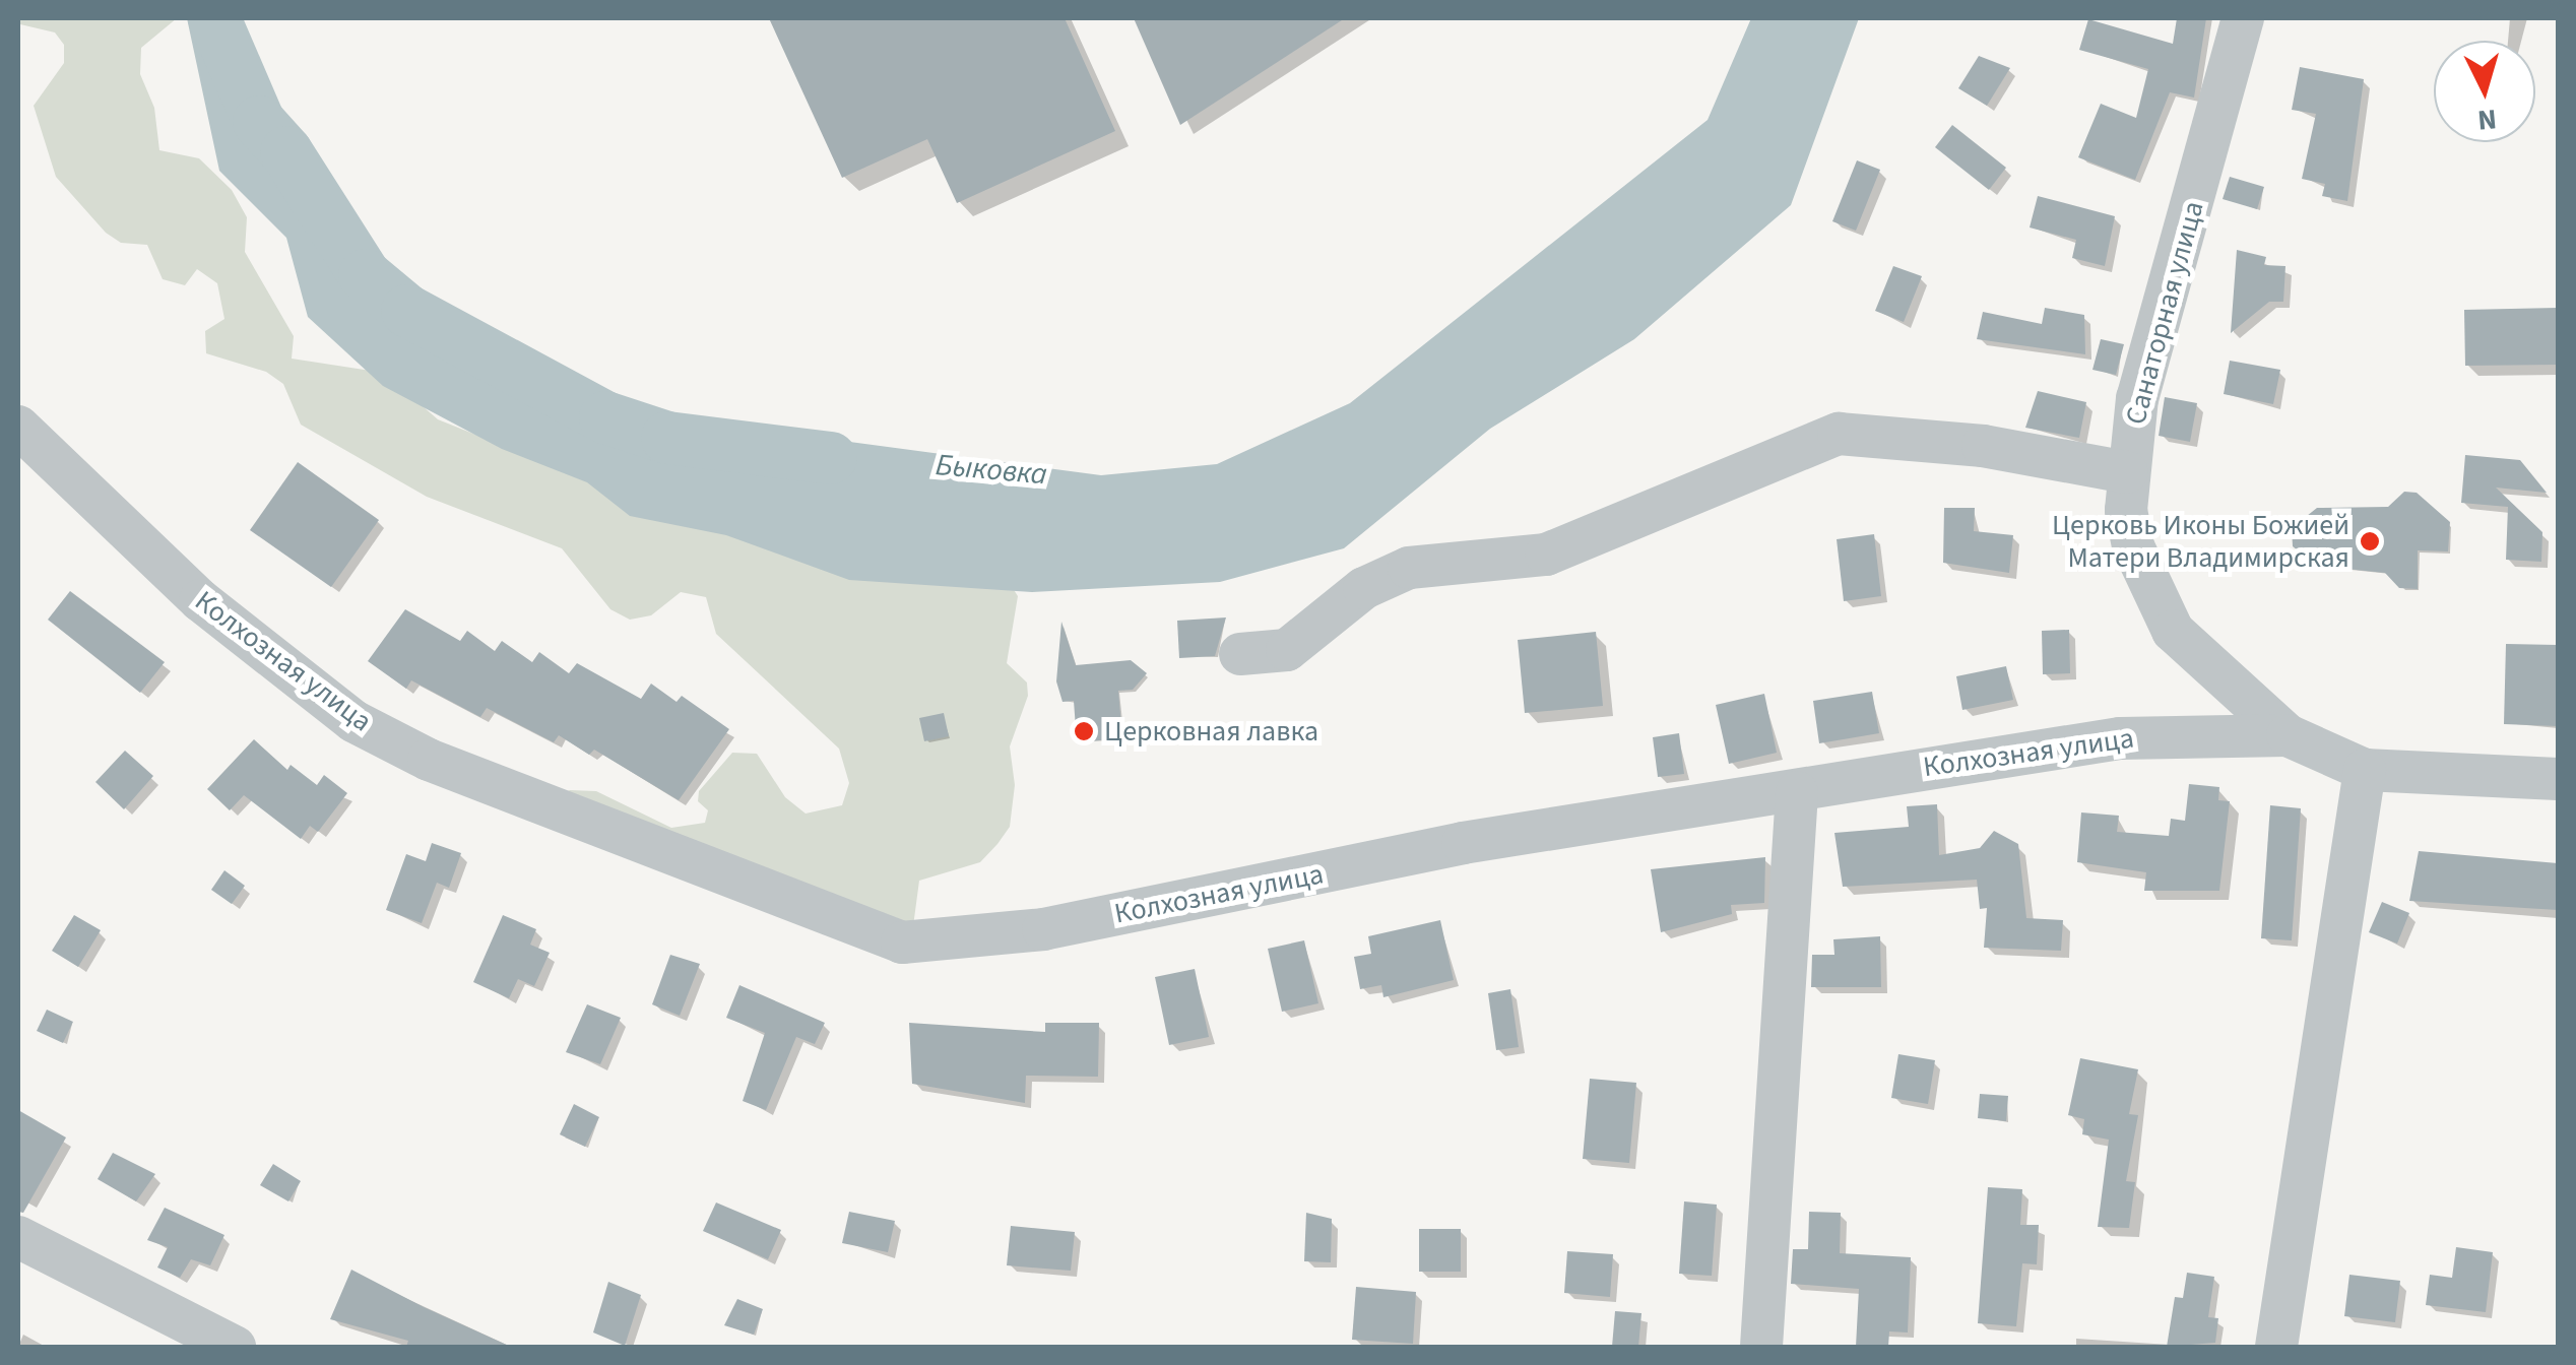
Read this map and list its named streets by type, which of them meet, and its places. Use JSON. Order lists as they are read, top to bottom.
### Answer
{
  "streets": {
    "street": ["Санаторная улица", "Колхозная улица"]
  },
  "crossings": [
    ["Санаторная улица", "Колхозная улица"]
  ],
  "water": ["Быковка"],
  "places": ["Церковь Иконы Божией Матери Владимирская", "Церковная лавка"],
  "north": "bottom"
}
